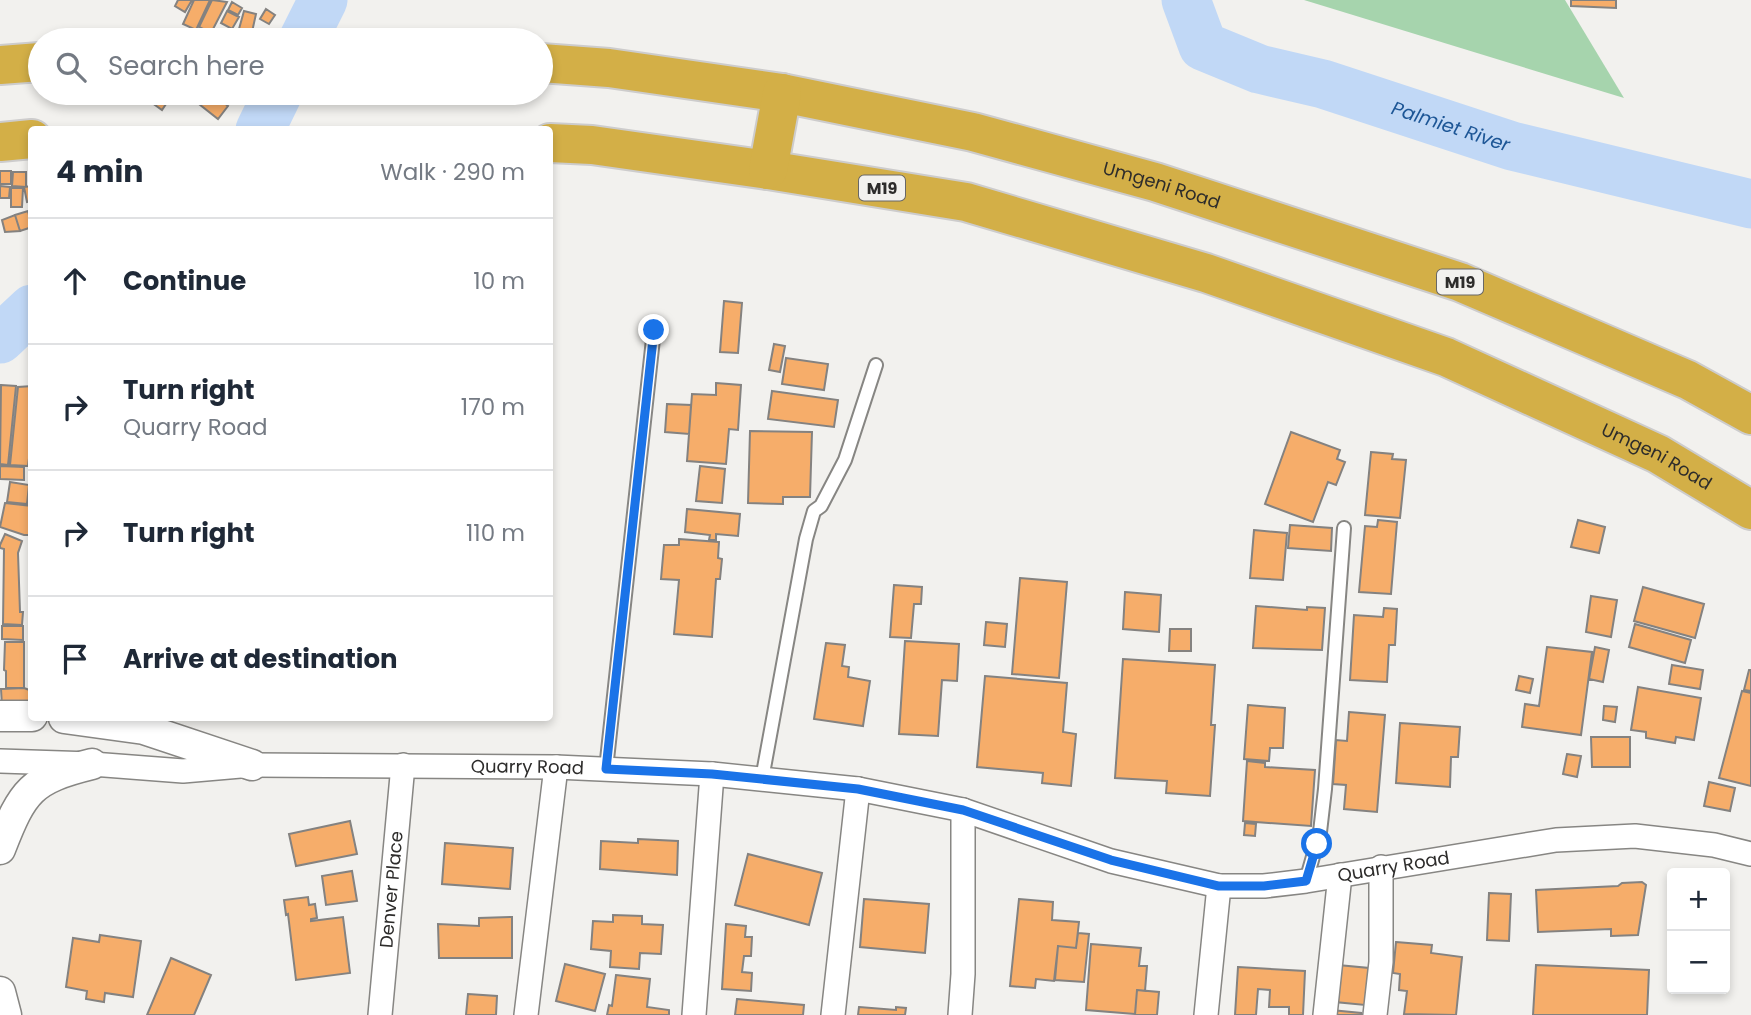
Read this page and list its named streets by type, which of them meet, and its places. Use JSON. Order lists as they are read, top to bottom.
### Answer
{
  "streets": {
    "highway": ["Umgeni Road", "M19"],
    "street": ["Quarry Road", "Denver Place"]
  },
  "crossings": [
    ["Quarry Road", "Denver Place"]
  ],
  "water": ["Palmiet River"],
  "page": {
    "search": "Search here",
    "heading": ["4 min", "Walk · 290 m"],
    "list": [
      ["Continue", "10 m"],
      ["Turn right", "Quarry Road", "170 m"],
      ["Turn right", "110 m"],
      "Arrive at destination"
    ],
    "map_buttons": ["+", "−"]
  }
}
